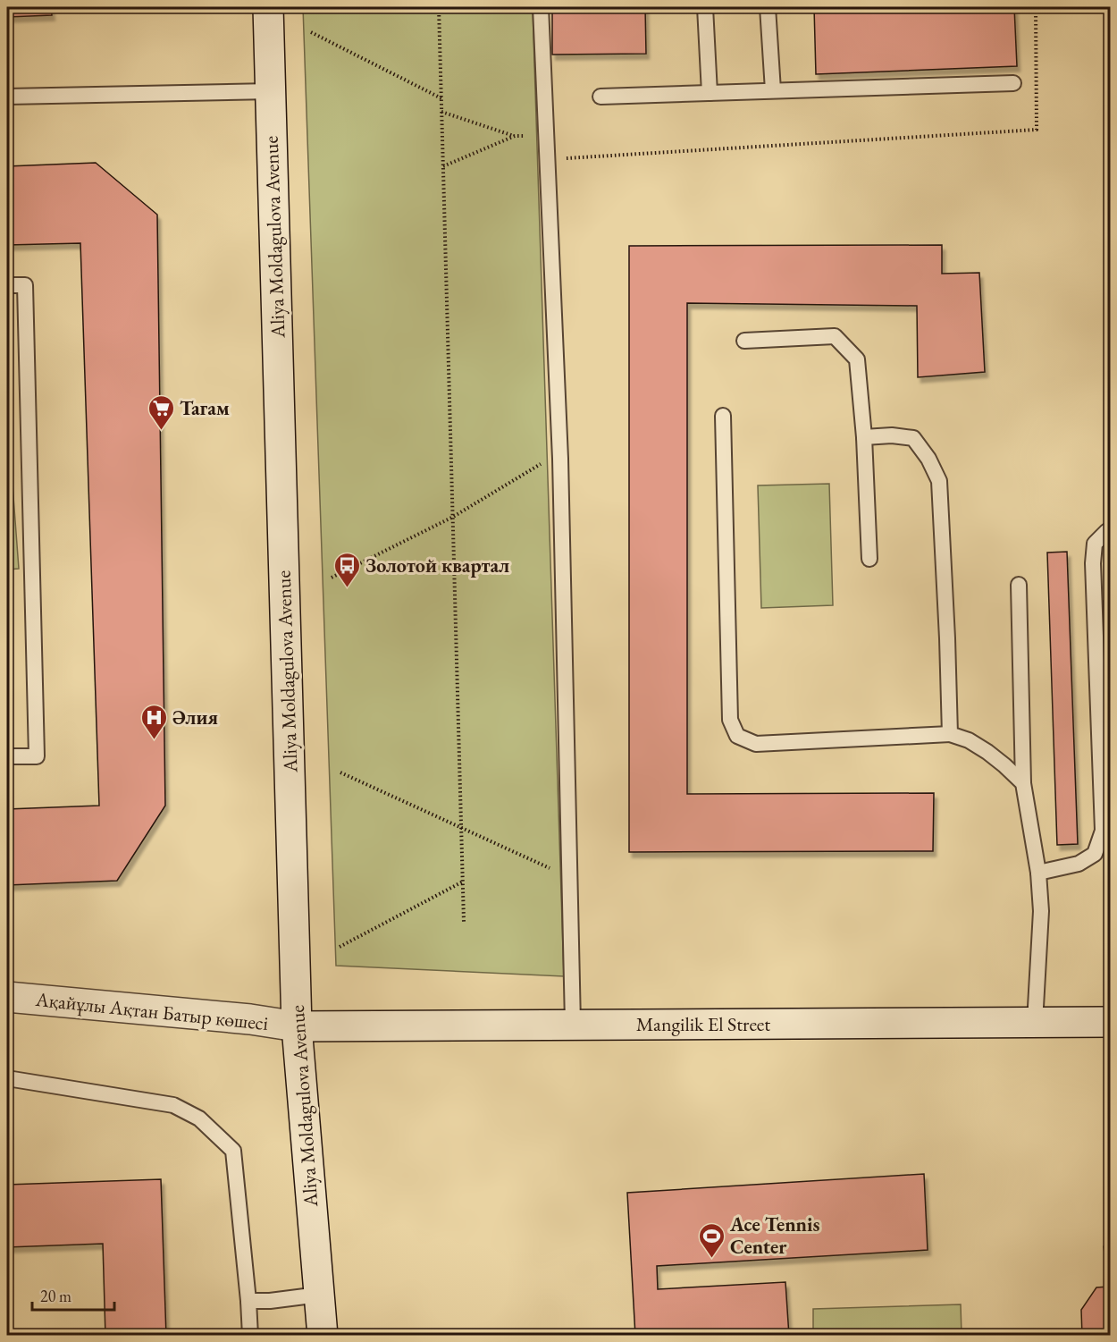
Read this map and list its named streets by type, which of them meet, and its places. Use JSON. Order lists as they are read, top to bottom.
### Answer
{
  "streets": {
    "main road": ["Aliya Moldagulova Avenue", "Ақайұлы Ақтан Батыр көшесі", "Mangilik El Street"]
  },
  "crossings": [
    ["Aliya Moldagulova Avenue", "Ақайұлы Ақтан Батыр көшесі"],
    ["Aliya Moldagulova Avenue", "Mangilik El Street"],
    ["Ақайұлы Ақтан Батыр көшесі", "Mangilik El Street"]
  ],
  "places": {
    "supermarket": ["Тагам"],
    "bus stop": ["Золотой квартал"],
    "hospital": ["Әлия"],
    "sports": ["Ace Tennis Center"]
  },
  "scale_bar": "20 m"
}
